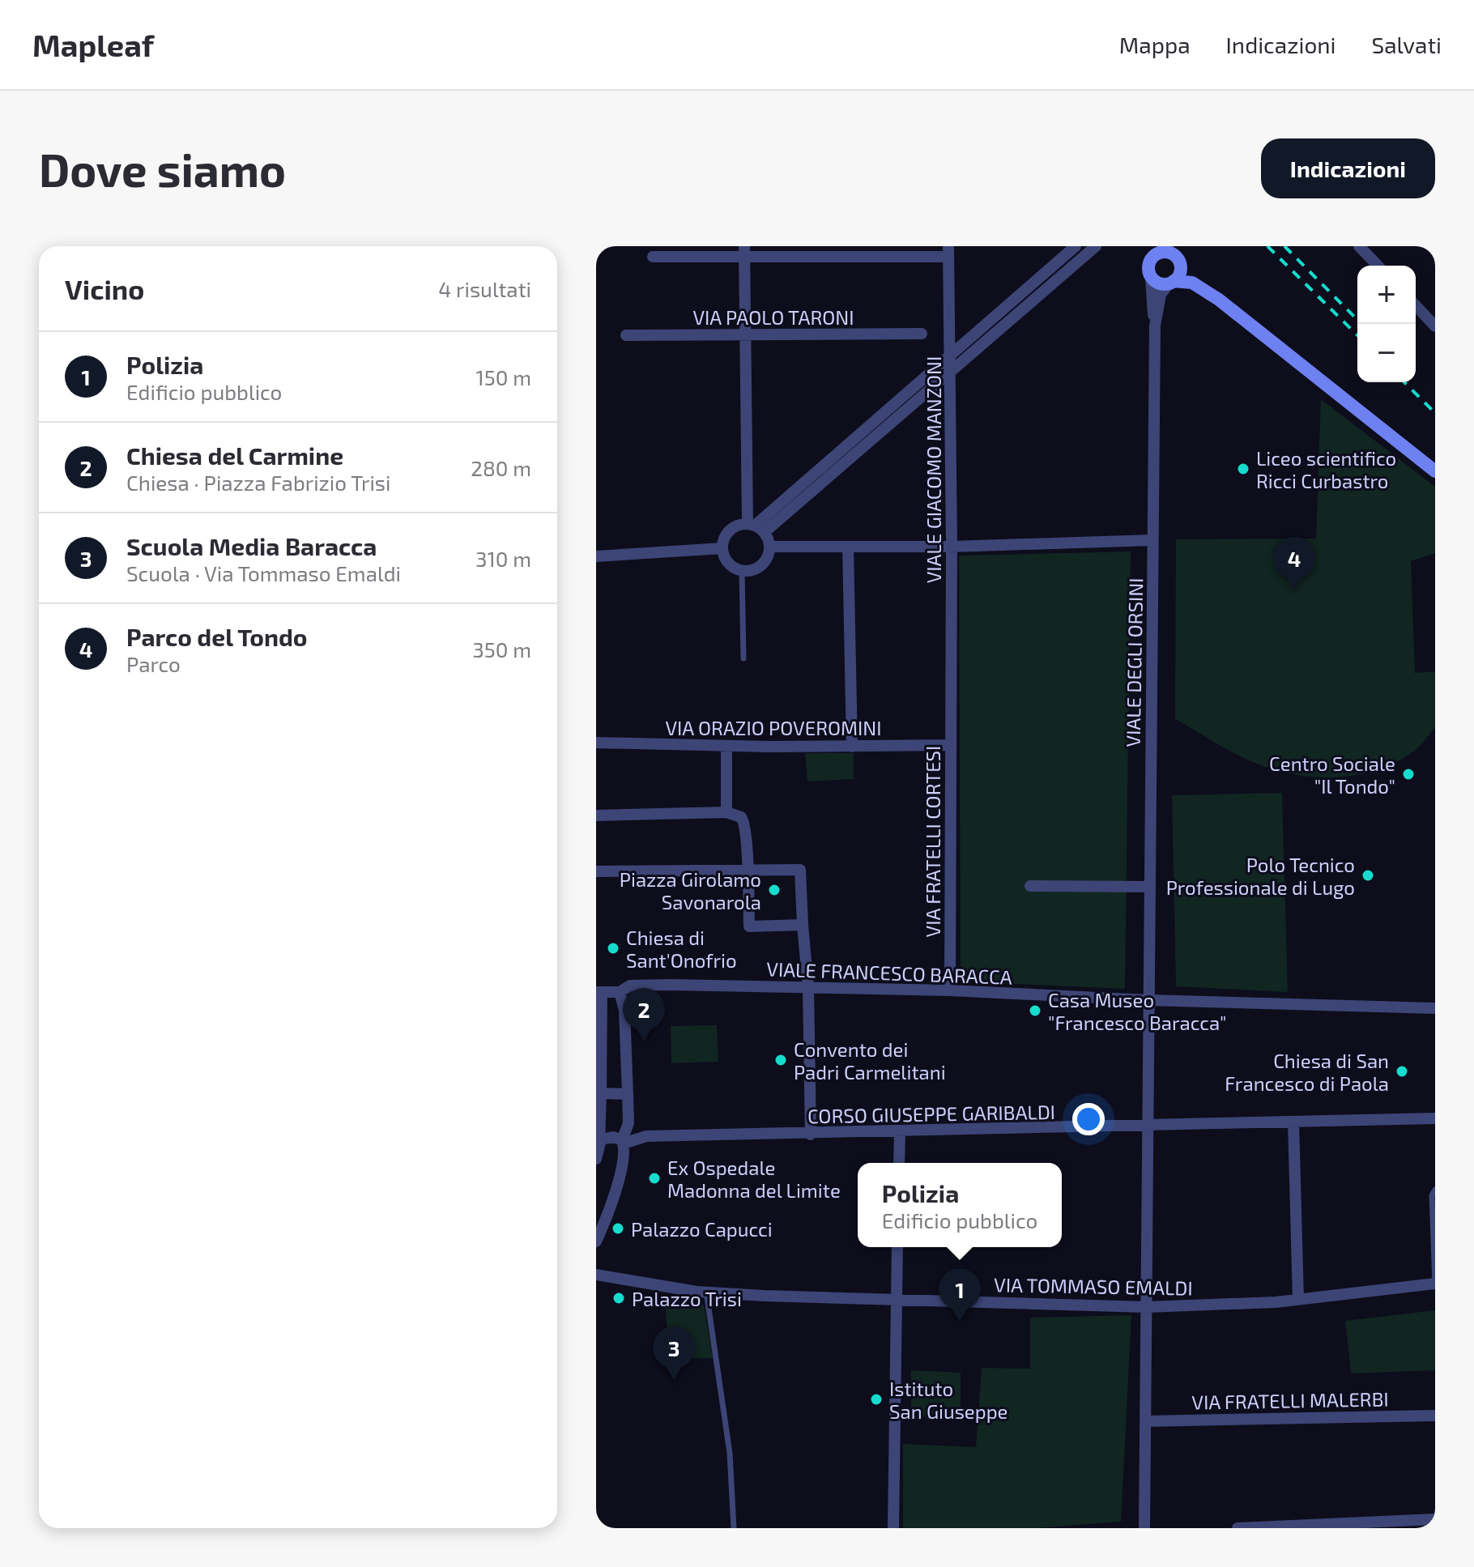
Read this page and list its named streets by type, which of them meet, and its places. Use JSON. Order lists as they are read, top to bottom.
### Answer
{
  "streets": {
    "street": [
      "VIA PAOLO TARONI",
      "VIALE GIACOMO MANZONI",
      "VIALE DEGLI ORSINI",
      "VIA ORAZIO POVEROMINI",
      "VIA FRATELLI CORTESI",
      "VIALE FRANCESCO BARACCA",
      "CORSO GIUSEPPE GARIBALDI",
      "VIA TOMMASO EMALDI",
      "VIA FRATELLI MALERBI"
    ]
  },
  "crossings": [
    ["VIALE GIACOMO MANZONI", "VIA FRATELLI CORTESI"],
    ["VIALE DEGLI ORSINI", "VIALE FRANCESCO BARACCA"],
    ["VIALE DEGLI ORSINI", "CORSO GIUSEPPE GARIBALDI"],
    ["VIALE DEGLI ORSINI", "VIA TOMMASO EMALDI"],
    ["VIALE DEGLI ORSINI", "VIA FRATELLI MALERBI"],
    ["VIA ORAZIO POVEROMINI", "VIA FRATELLI CORTESI"],
    ["VIA FRATELLI CORTESI", "VIALE FRANCESCO BARACCA"]
  ],
  "places": [
    "Liceo scientifico Ricci Curbastro",
    "Centro Sociale \"Il Tondo\"",
    "Polo Tecnico Professionale di Lugo",
    "Piazza Girolamo Savonarola",
    "Chiesa di Sant'Onofrio",
    "Casa Museo \"Francesco Baracca\"",
    "Convento dei Padri Carmelitani",
    "Chiesa di San Francesco di Paola",
    "Ex Ospedale Madonna del Limite",
    "Palazzo Capucci",
    "Palazzo Trisi",
    "Istituto San Giuseppe"
  ],
  "page": {
    "header": "Mapleaf",
    "nav": ["Mappa", "Indicazioni", "Salvati"],
    "buttons": "Indicazioni",
    "title": "Dove siamo",
    "heading": ["Vicino", "4 risultati"],
    "map_buttons": ["+", "−"],
    "list": [
      {
        "mark": "1",
        "name": "Polizia",
        "note": "Edificio pubblico",
        "value": "150 m"
      },
      {
        "mark": "2",
        "name": "Chiesa del Carmine",
        "note": "Chiesa · Piazza Fabrizio Trisi",
        "value": "280 m"
      },
      {
        "mark": "3",
        "name": "Scuola Media Baracca",
        "note": "Scuola · Via Tommaso Emaldi",
        "value": "310 m"
      },
      {
        "mark": "4",
        "name": "Parco del Tondo",
        "note": "Parco",
        "value": "350 m"
      }
    ],
    "pins": [
      "4",
      "2",
      "1",
      "3"
    ],
    "popup": ["Polizia", "Edificio pubblico"]
  }
}
